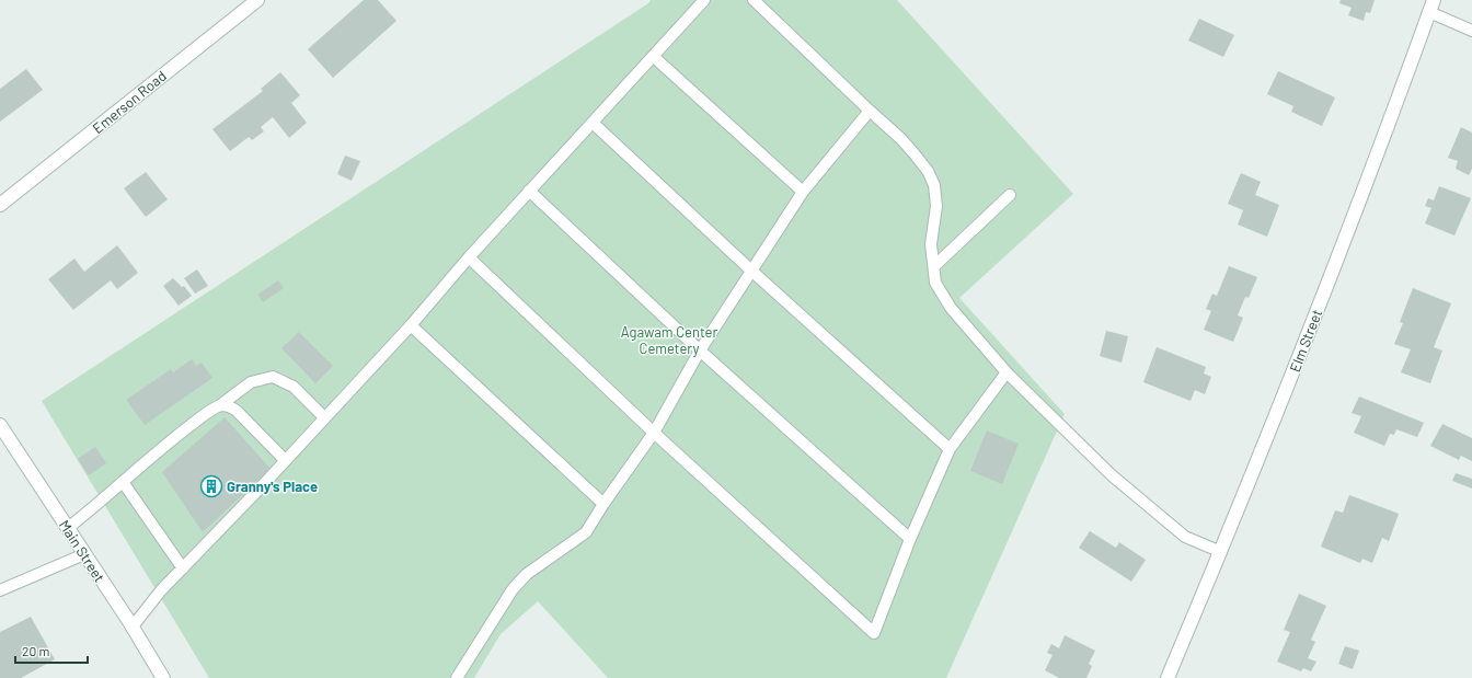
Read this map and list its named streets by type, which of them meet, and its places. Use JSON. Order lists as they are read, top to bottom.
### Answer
{
  "streets": {
    "street": ["Emerson Road", "Elm Street", "Main Street"]
  },
  "parks": ["Agawam Center Cemetery"],
  "places": {
    "building": ["Granny's Place"]
  },
  "scale_bar": "20 m"
}
